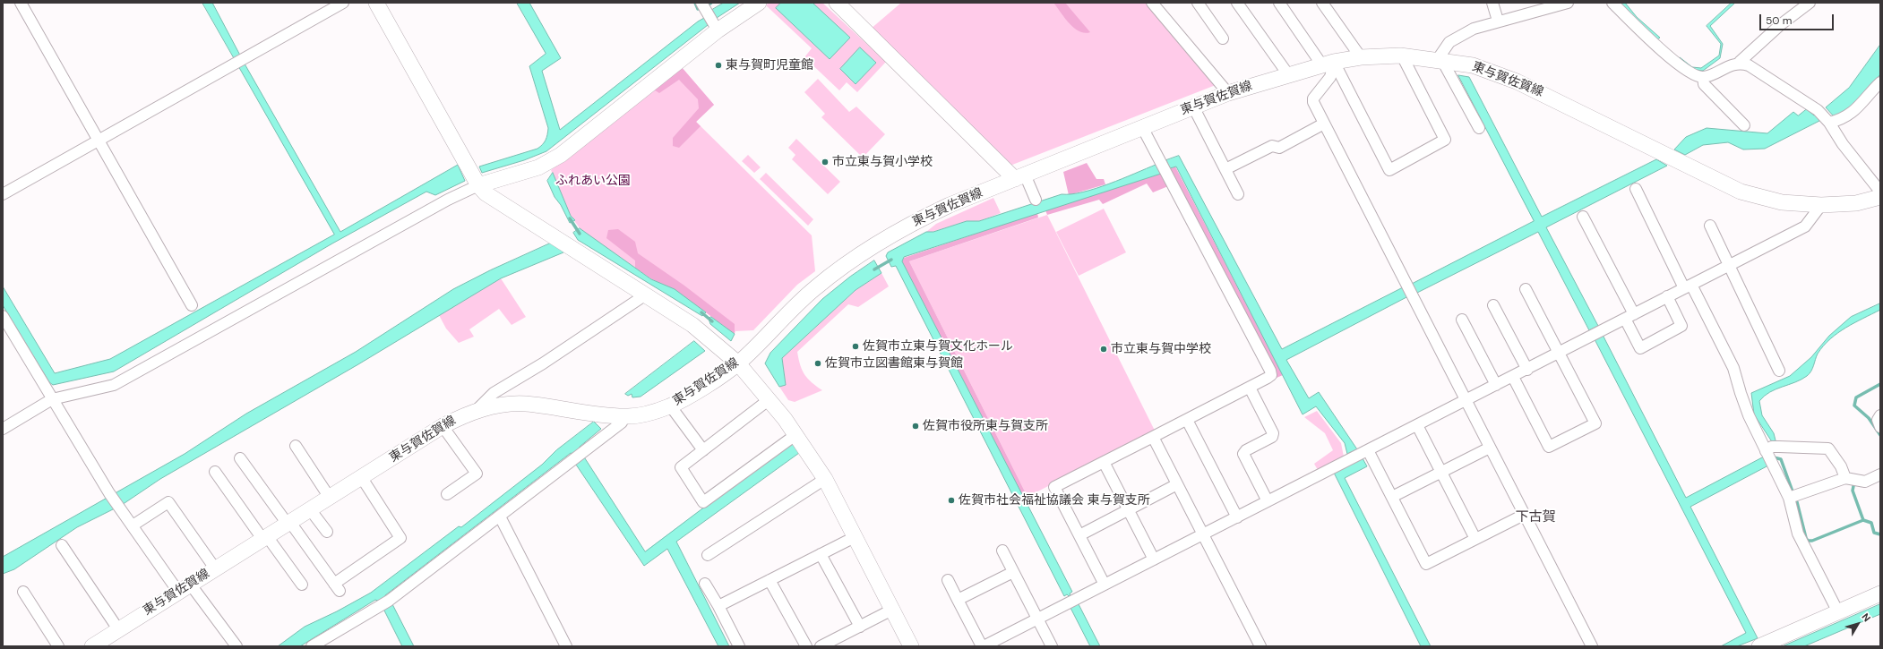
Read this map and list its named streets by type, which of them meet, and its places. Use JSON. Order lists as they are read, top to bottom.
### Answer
{
  "streets": {
    "main road": ["東与賀佐賀線"]
  },
  "districts": ["下古賀"],
  "parks": ["ふれあい公園"],
  "places": [
    "東与賀町児童館",
    "市立東与賀小学校",
    "佐賀市立東与賀文化ホール",
    "市立東与賀中学校",
    "佐賀市立図書館東与賀館",
    "佐賀市役所東与賀支所",
    "佐賀市社会福祉協議会 東与賀支所"
  ],
  "scale_bar": "50 m",
  "north": "top right"
}
